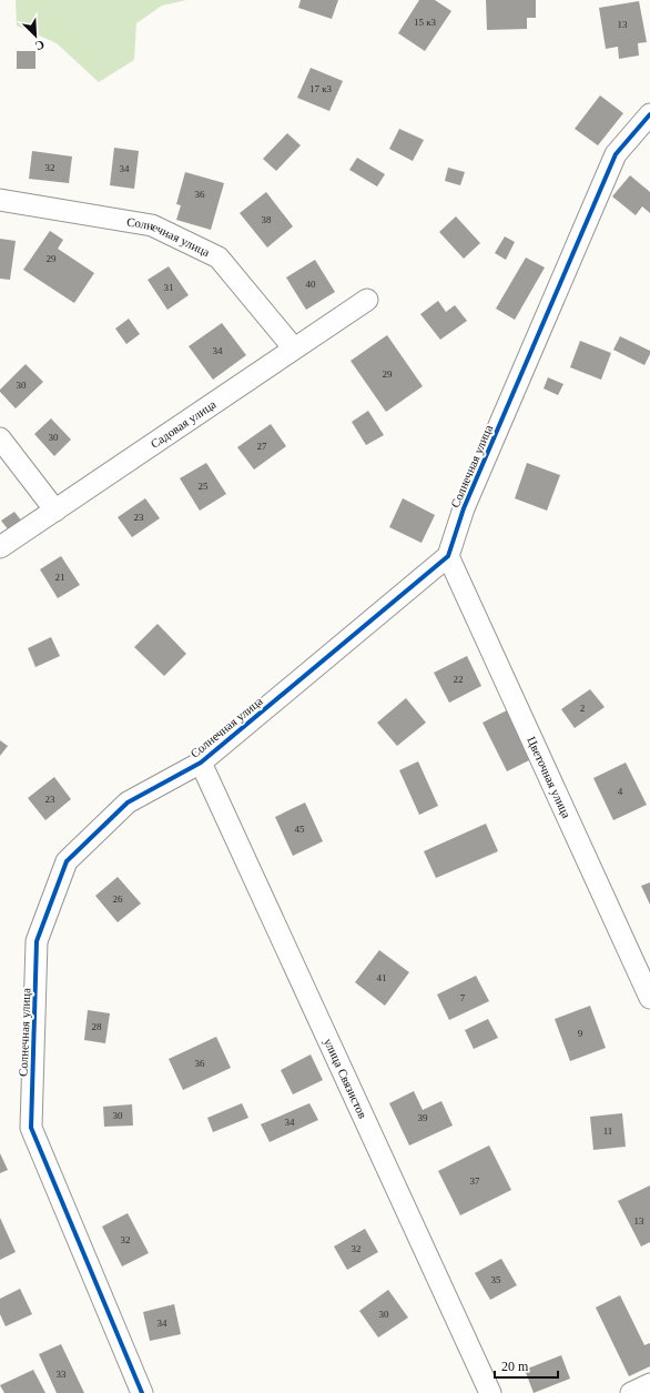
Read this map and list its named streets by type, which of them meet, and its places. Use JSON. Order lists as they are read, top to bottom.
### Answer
{
  "streets": {
    "street": [
      "Солнечная улица",
      "Садовая улица",
      "Цветочная улица",
      "улица Связистов"
    ]
  },
  "crossings": [
    ["Солнечная улица", "Садовая улица"],
    ["Солнечная улица", "Цветочная улица"],
    ["Солнечная улица", "улица Связистов"]
  ],
  "house_numbers": [
    "15 к3",
    "13",
    "17 к3",
    "32",
    "34",
    "36",
    "38",
    "29",
    "40",
    "31",
    "34",
    "29",
    "30",
    "30",
    "27",
    "25",
    "23",
    "21",
    "22",
    "2",
    "4",
    "23",
    "45",
    "26",
    "41",
    "7",
    "28",
    "9",
    "36",
    "30",
    "39",
    "34",
    "11",
    "37",
    "13",
    "32",
    "32",
    "35",
    "30",
    "34",
    "33"
  ],
  "scale_bar": "20 m",
  "north": "bottom right"
}
